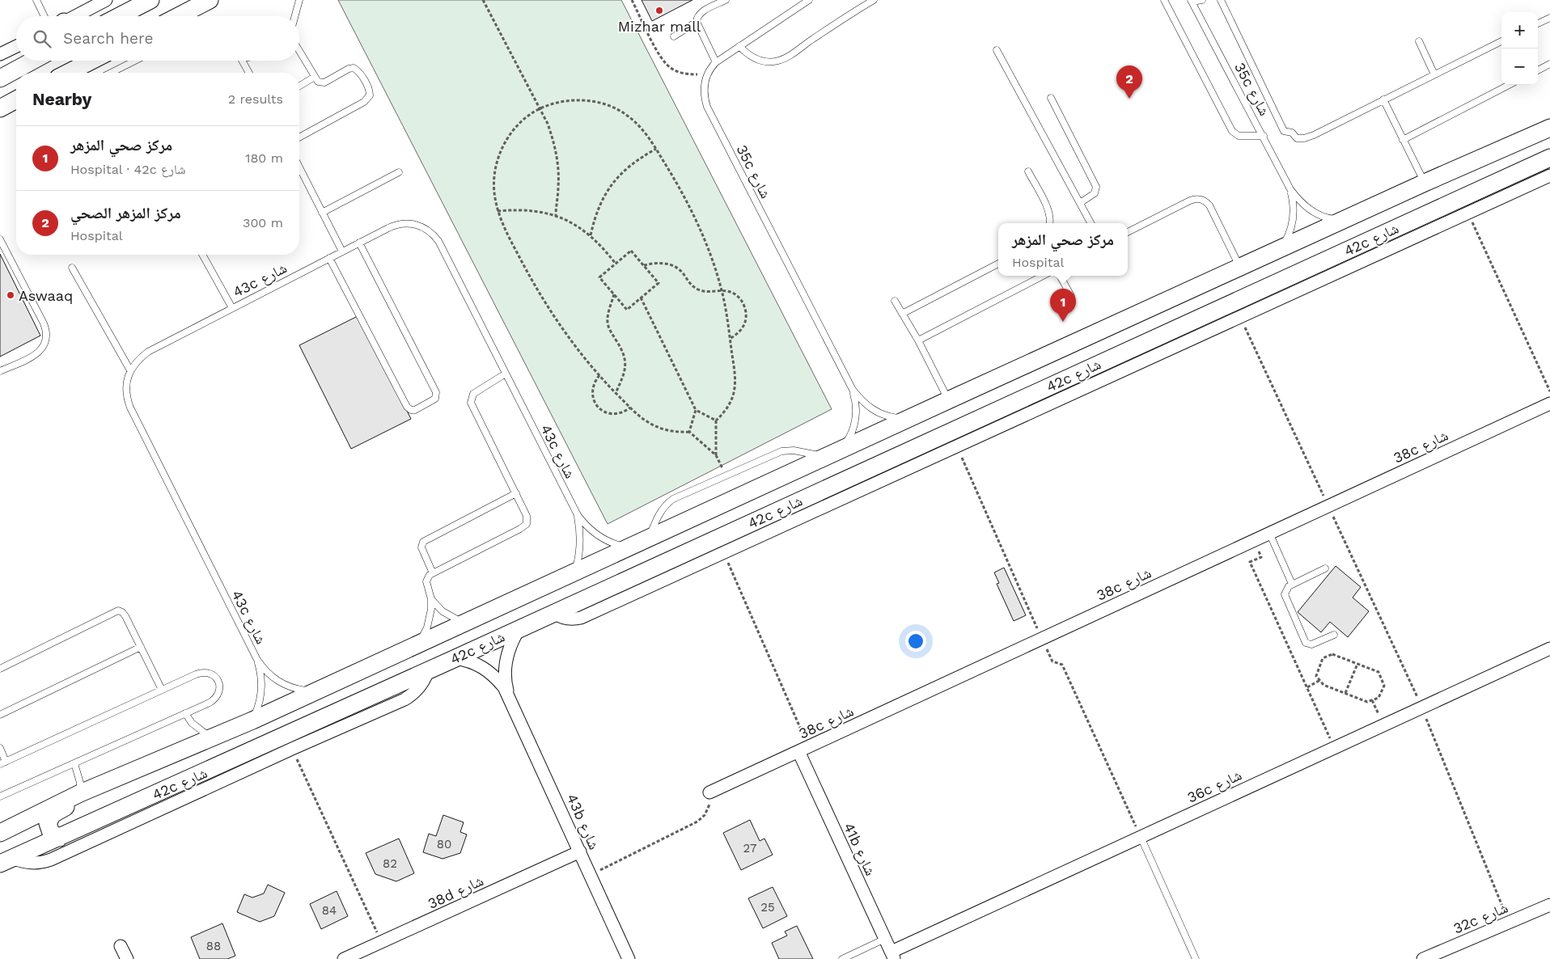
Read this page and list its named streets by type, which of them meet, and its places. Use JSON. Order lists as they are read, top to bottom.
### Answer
{
  "streets": {
    "street": [
      "42c شارع",
      "38c شارع",
      "36c شارع",
      "43b شارع",
      "41b شارع",
      "38d شارع",
      "32c شارع"
    ],
    "lane": ["35c شارع", "43c شارع"]
  },
  "crossings": [
    ["35c شارع", "42c شارع"],
    ["42c شارع", "43c شارع"],
    ["42c شارع", "43b شارع"],
    ["38c شارع", "41b شارع"],
    ["36c شارع", "41b شارع"],
    ["43b شارع", "38d شارع"]
  ],
  "places": ["Mizhar mall", "Aswaaq"],
  "house_numbers": [
    "80",
    "27",
    "82",
    "25",
    "84",
    "88"
  ],
  "page": {
    "map_buttons": ["+", "−"],
    "search": "Search here",
    "pins": ["2", "1"],
    "heading": ["Nearby", "2 results"],
    "list": [
      {
        "mark": "1",
        "name": "مركز صحي المزهر",
        "note": "Hospital · 42c شارع",
        "value": "180 m"
      },
      {
        "mark": "2",
        "name": "مركز المزهر الصحي",
        "note": "Hospital",
        "value": "300 m"
      }
    ],
    "popup": ["مركز صحي المزهر", "Hospital"]
  }
}
